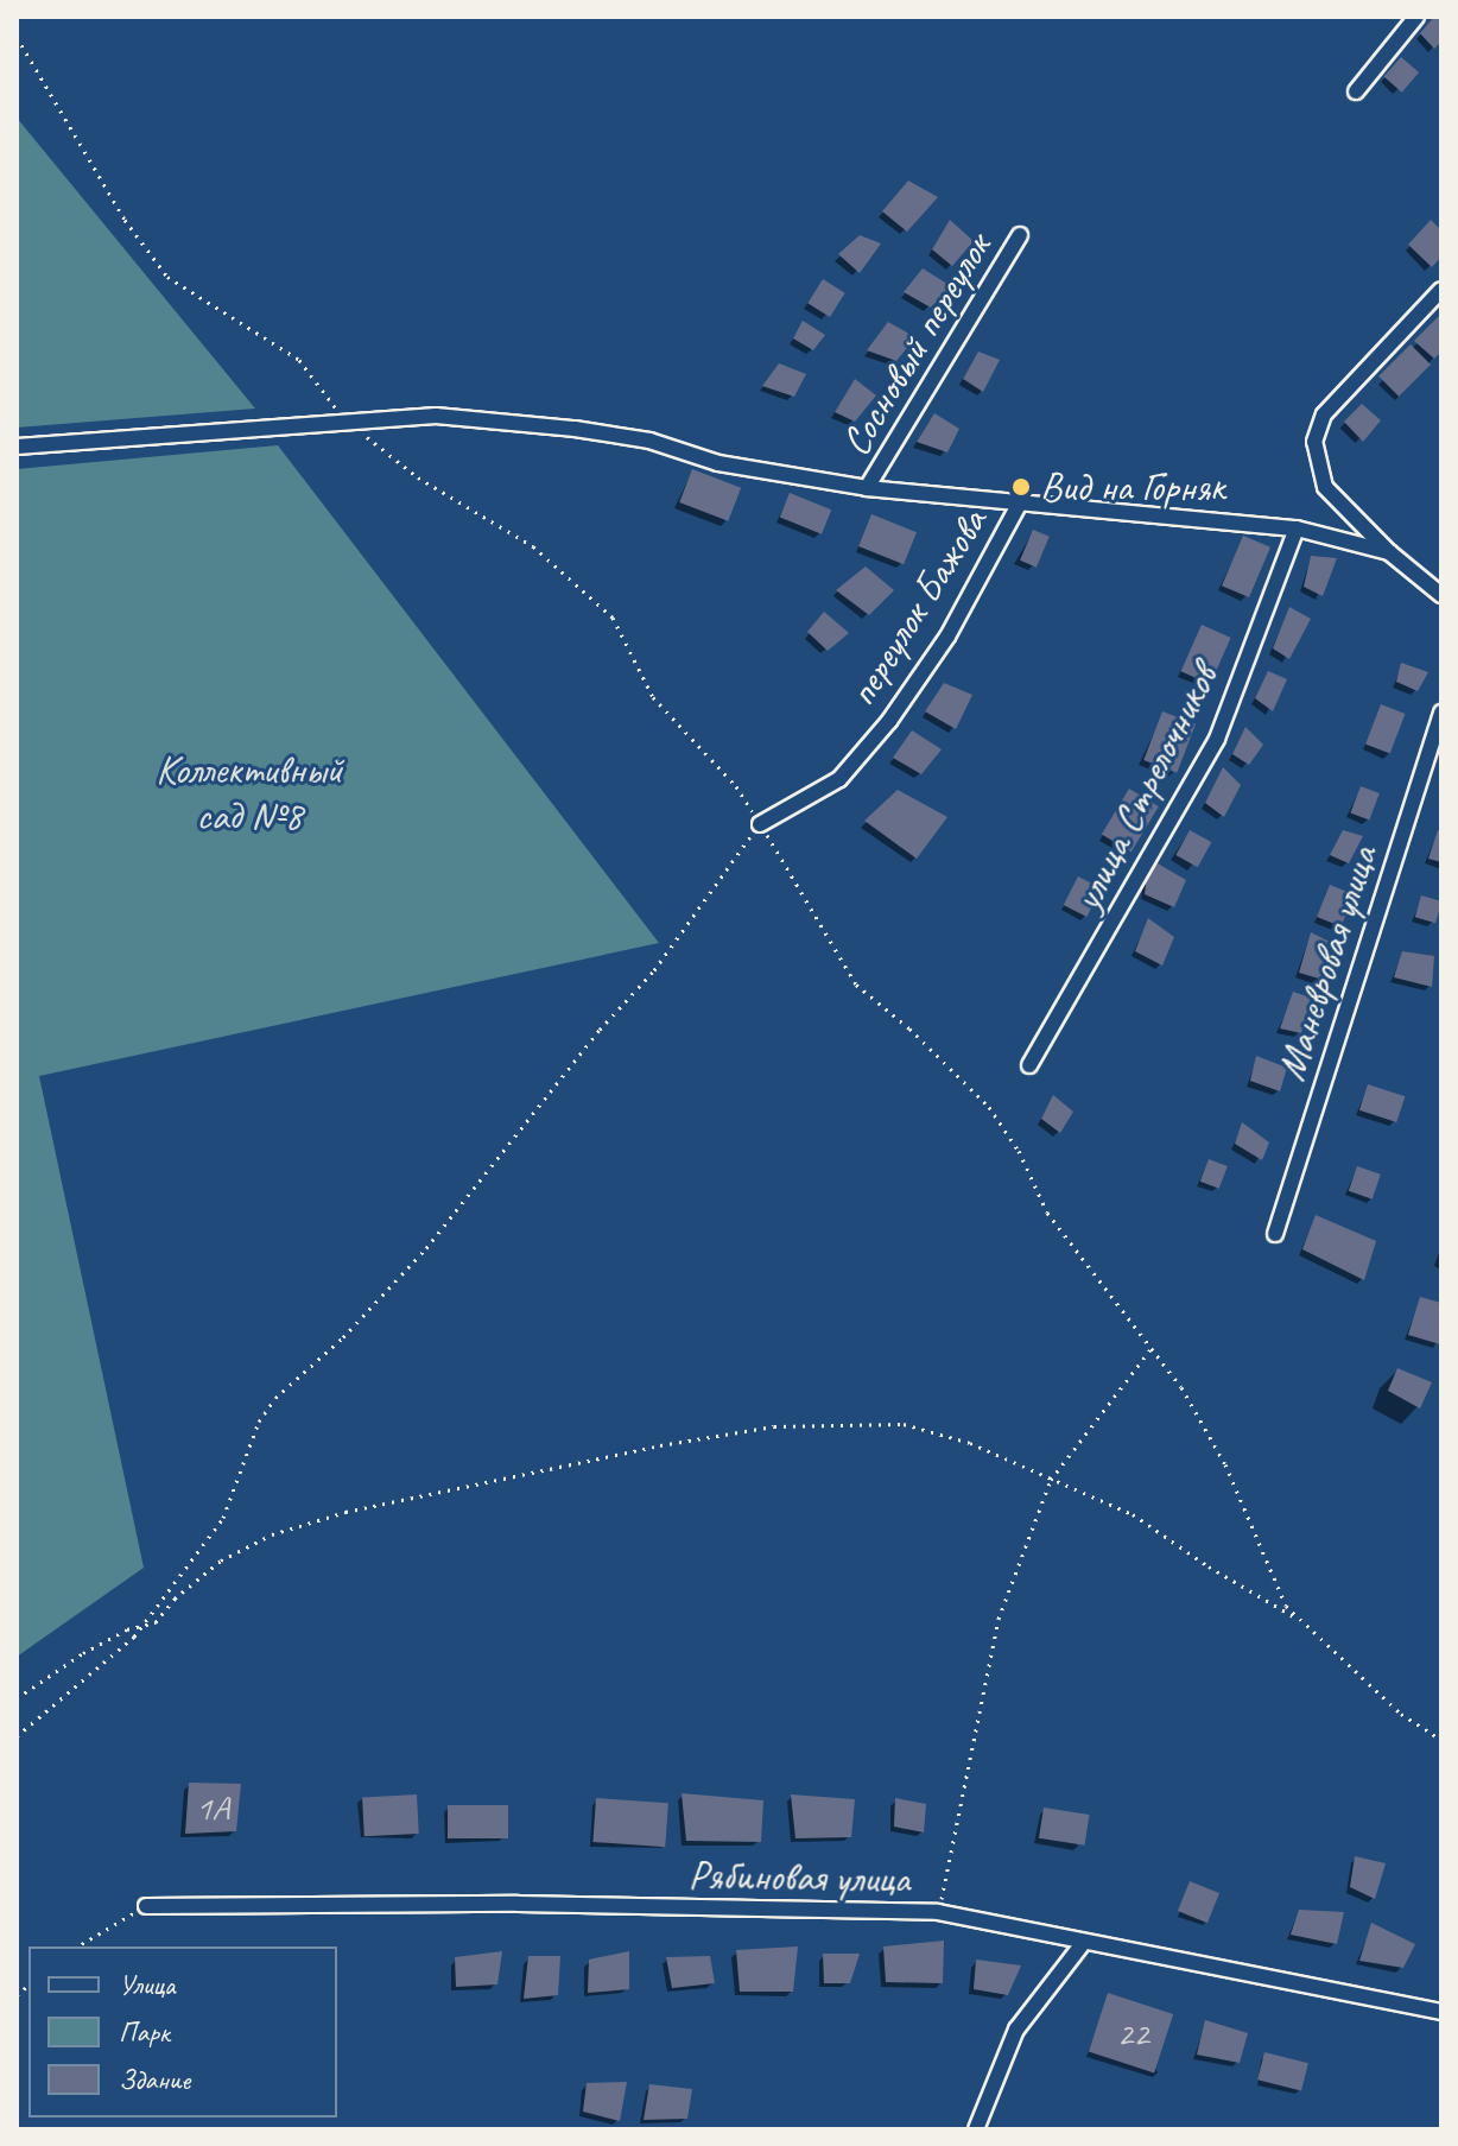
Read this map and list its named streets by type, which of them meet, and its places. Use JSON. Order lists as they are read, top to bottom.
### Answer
{
  "streets": {
    "street": [
      "Сосновый переулок",
      "переулок Бажова",
      "улица Стрелочников",
      "Маневровая улица",
      "Рябиновая улица"
    ]
  },
  "crossings": [
    ["Сосновый переулок", "переулок Бажова"]
  ],
  "parks": ["Коллективный сад №8"],
  "places": ["Вид на Горняк"],
  "house_numbers": ["1А", "22"],
  "legend": ["Улица", "Парк", "Здание"]
}
